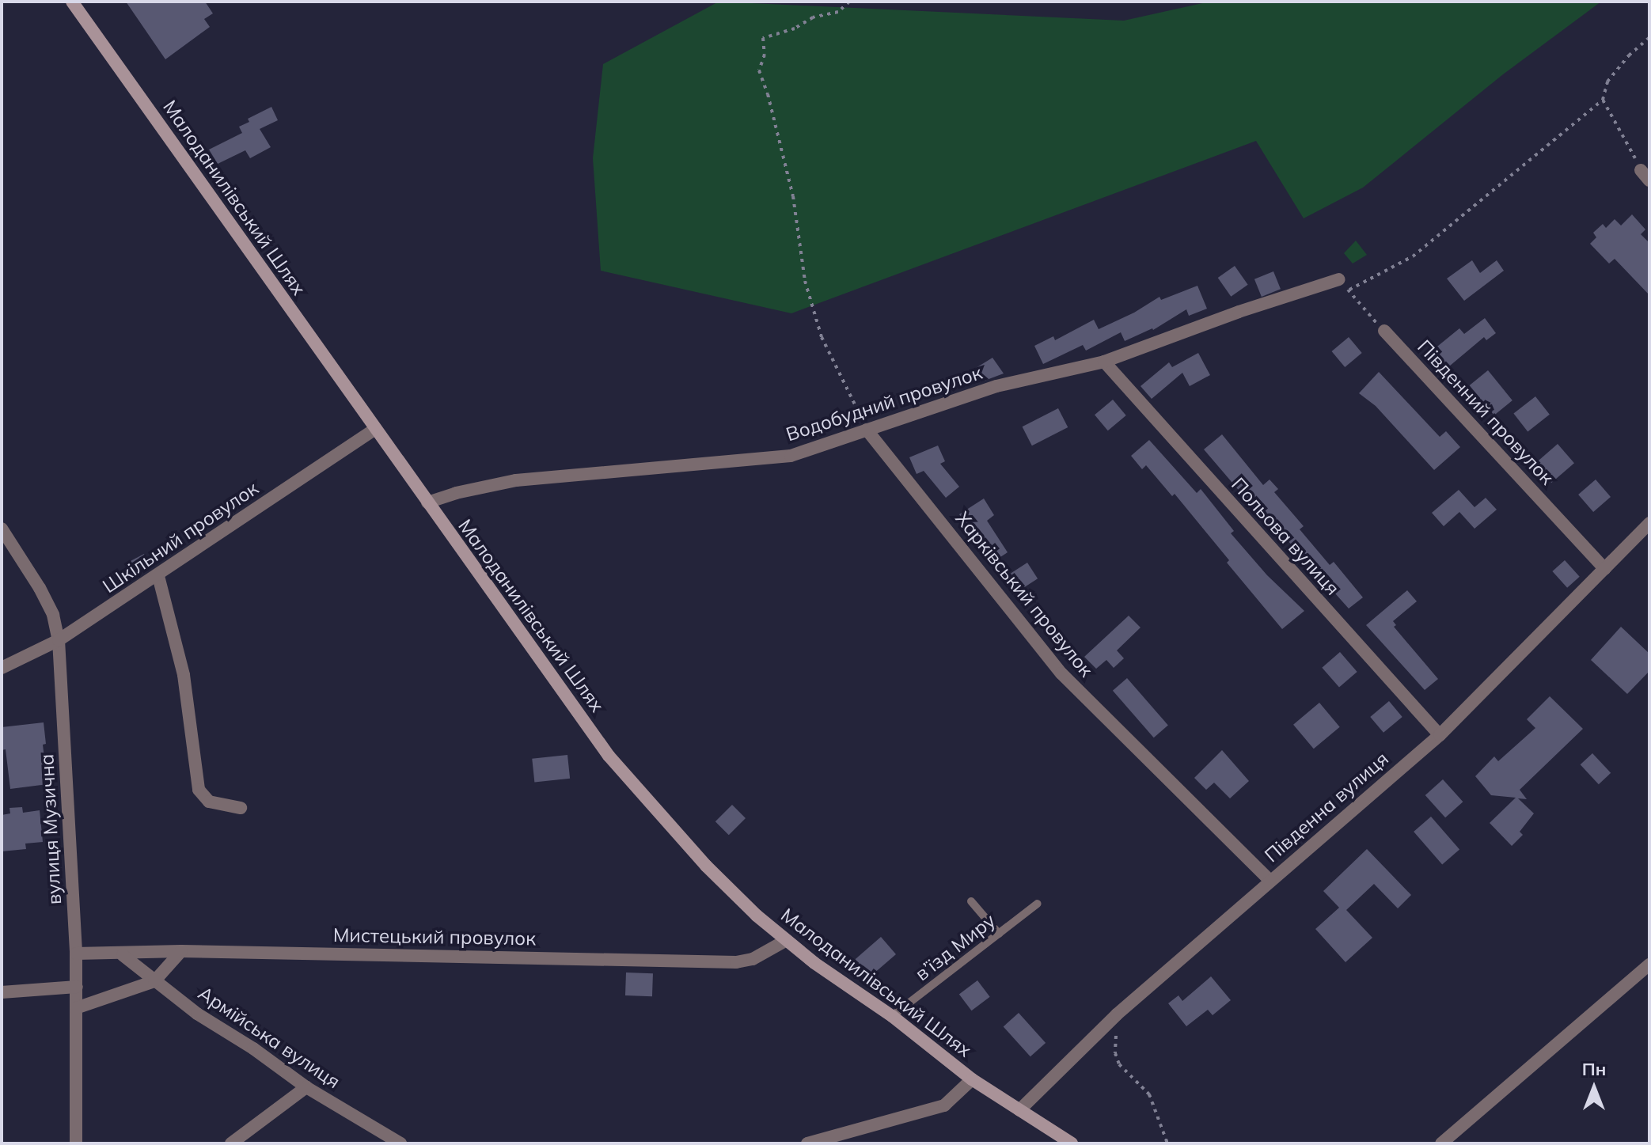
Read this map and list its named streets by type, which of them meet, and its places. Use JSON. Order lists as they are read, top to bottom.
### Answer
{
  "streets": {
    "main road": ["Малоданилівський Шлях"],
    "street": [
      "Водобудний провулок",
      "Південний провулок",
      "Польова вулиця",
      "Шкільний провулок",
      "Харківський провулок",
      "Південна вулиця",
      "вулиця Музична",
      "Мистецький провулок",
      "Армійська вулиця"
    ],
    "lane": ["в’їзд Миру"]
  },
  "crossings": [
    ["Малоданилівський Шлях", "Водобудний провулок"],
    ["Малоданилівський Шлях", "Шкільний провулок"],
    ["Малоданилівський Шлях", "Південна вулиця"],
    ["Малоданилівський Шлях", "Мистецький провулок"],
    ["Малоданилівський Шлях", "в’їзд Миру"],
    ["Водобудний провулок", "Польова вулиця"],
    ["Водобудний провулок", "Харківський провулок"],
    ["Південний провулок", "Південна вулиця"],
    ["Польова вулиця", "Південна вулиця"],
    ["Шкільний провулок", "вулиця Музична"],
    ["Харківський провулок", "Південна вулиця"],
    ["вулиця Музична", "Мистецький провулок"],
    ["Мистецький провулок", "Армійська вулиця"]
  ],
  "north": "top"
}
